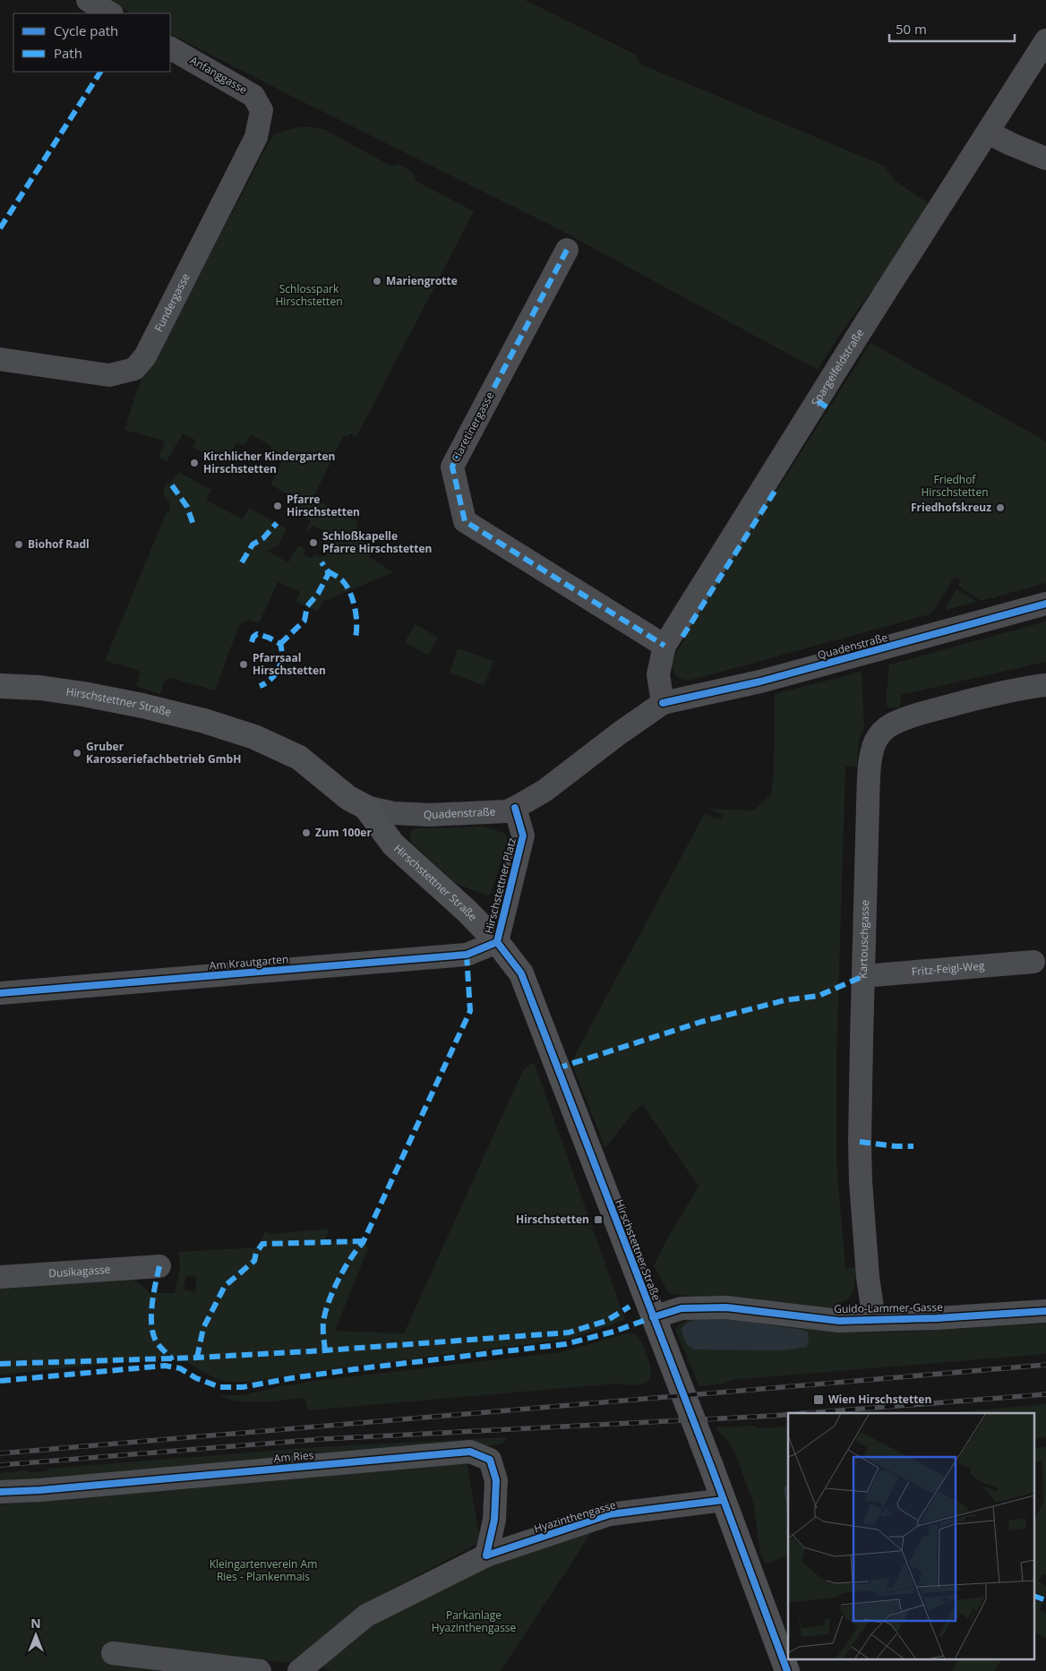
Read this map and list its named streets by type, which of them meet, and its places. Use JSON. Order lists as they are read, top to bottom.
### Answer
{
  "streets": {
    "main road": ["Hirschstettner Straße"],
    "street": [
      "Anfanggasse",
      "Fundergasse",
      "Spargelfeldstraße",
      "Claretinergasse",
      "Quadenstraße",
      "Hirschstettner Platz",
      "Kartouschgasse",
      "Am Krautgarten",
      "Fritz-Feigl-Weg",
      "Dusikagasse",
      "Guido-Lammer-Gasse",
      "Am Ries",
      "Hyazinthengasse"
    ]
  },
  "crossings": [
    ["Anfanggasse", "Fundergasse"],
    ["Spargelfeldstraße", "Claretinergasse"],
    ["Spargelfeldstraße", "Quadenstraße"],
    ["Quadenstraße", "Hirschstettner Straße"],
    ["Quadenstraße", "Hirschstettner Platz"],
    ["Hirschstettner Straße", "Hirschstettner Platz"],
    ["Hirschstettner Straße", "Am Krautgarten"],
    ["Hirschstettner Straße", "Guido-Lammer-Gasse"],
    ["Hirschstettner Straße", "Hyazinthengasse"],
    ["Hirschstettner Platz", "Am Krautgarten"],
    ["Kartouschgasse", "Fritz-Feigl-Weg"],
    ["Kartouschgasse", "Guido-Lammer-Gasse"],
    ["Am Ries", "Hyazinthengasse"]
  ],
  "parks": [
    "Schlosspark Hirschstetten",
    "Friedhof Hirschstetten",
    "Kleingartenverein Am Ries - Plankenmais",
    "Parkanlage Hyazinthengasse"
  ],
  "places": {
    "other": [
      "Mariengrotte",
      "Kirchlicher Kindergarten Hirschstetten",
      "Pfarre Hirschstetten",
      "Friedhofskreuz",
      "Schloßkapelle Pfarre Hirschstetten",
      "Biohof Radl",
      "Pfarrsaal Hirschstetten",
      "Gruber Karosseriefachbetrieb GmbH",
      "Zum 100er"
    ],
    "transit": ["Hirschstetten", "Wien Hirschstetten"]
  },
  "legend": ["Cycle path", "Path"],
  "scale_bar": "50 m",
  "north": "top"
}
